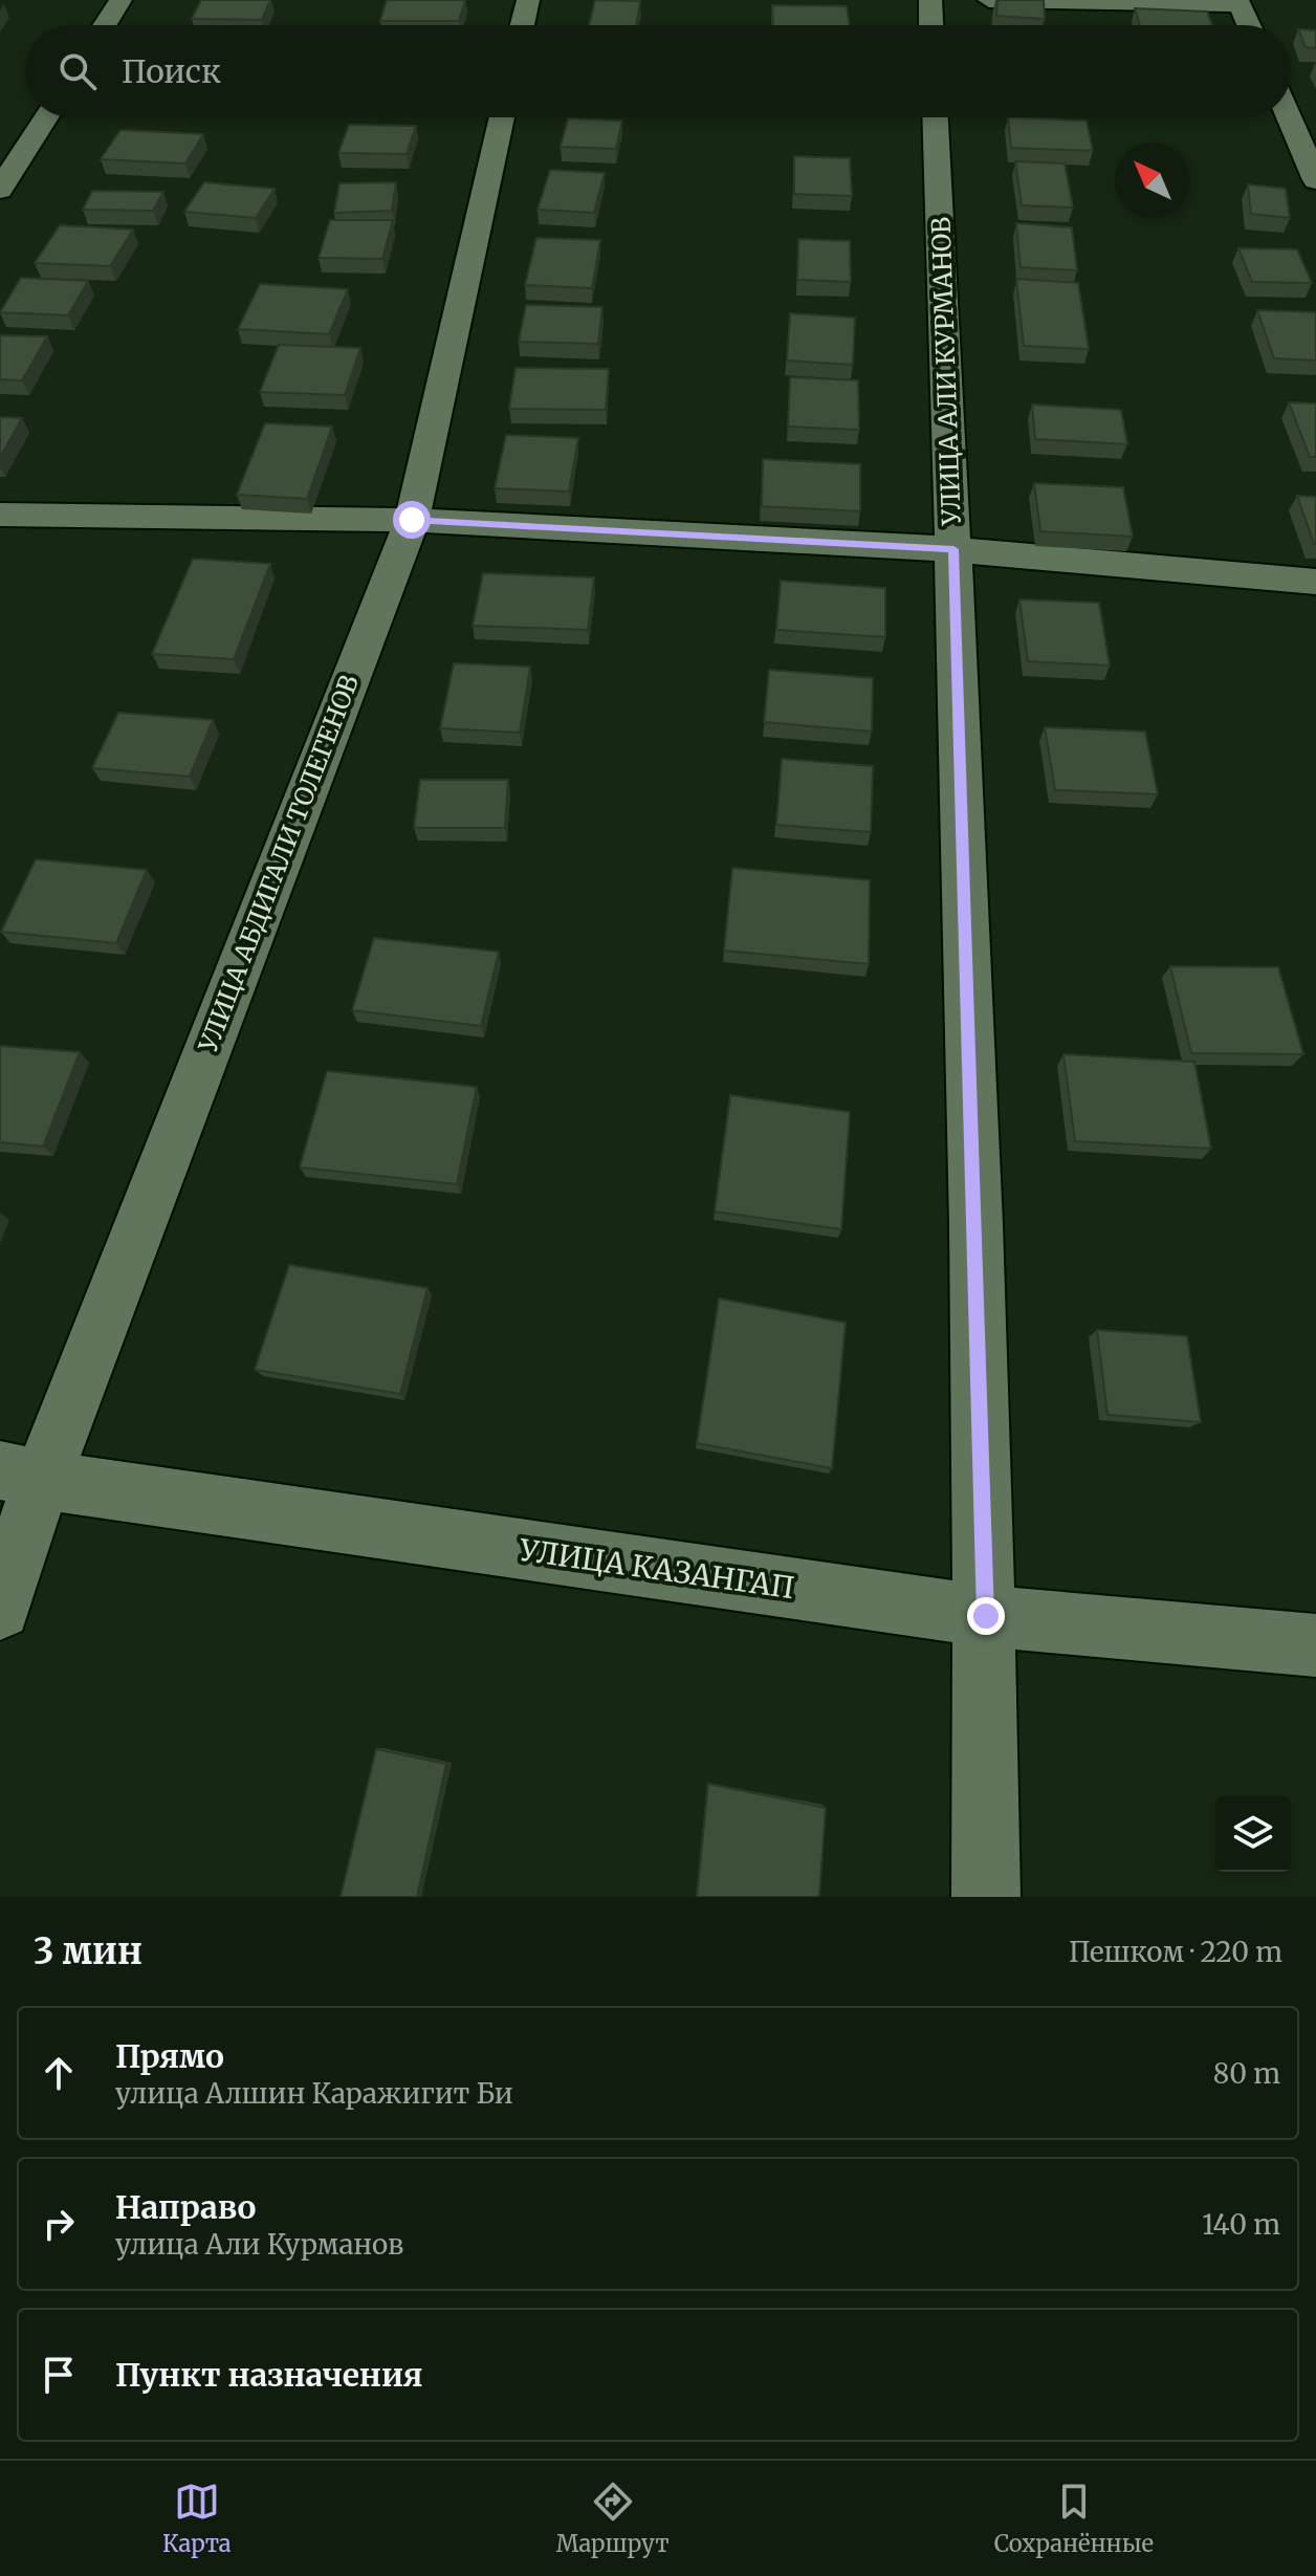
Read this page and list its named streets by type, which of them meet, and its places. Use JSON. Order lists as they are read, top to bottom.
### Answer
{
  "streets": {
    "street": ["УЛИЦА АЛИ КУРМАНОВ", "УЛИЦА АБДИГАЛИ ТОЛЕГЕНОВ", "УЛИЦА КАЗАНГАП"]
  },
  "crossings": [
    ["УЛИЦА АЛИ КУРМАНОВ", "УЛИЦА КАЗАНГАП"],
    ["УЛИЦА АБДИГАЛИ ТОЛЕГЕНОВ", "УЛИЦА КАЗАНГАП"]
  ],
  "north": "top left",
  "page": {
    "search": "Поиск",
    "heading": ["3 мин", "Пешком · 220 m"],
    "list": [
      ["Прямо", "улица Алшин Каражигит Би", "80 m"],
      ["Направо", "улица Али Курманов", "140 m"],
      "Пункт назначения"
    ],
    "nav": ["Карта", "Маршрут", "Сохранённые"]
  }
}
